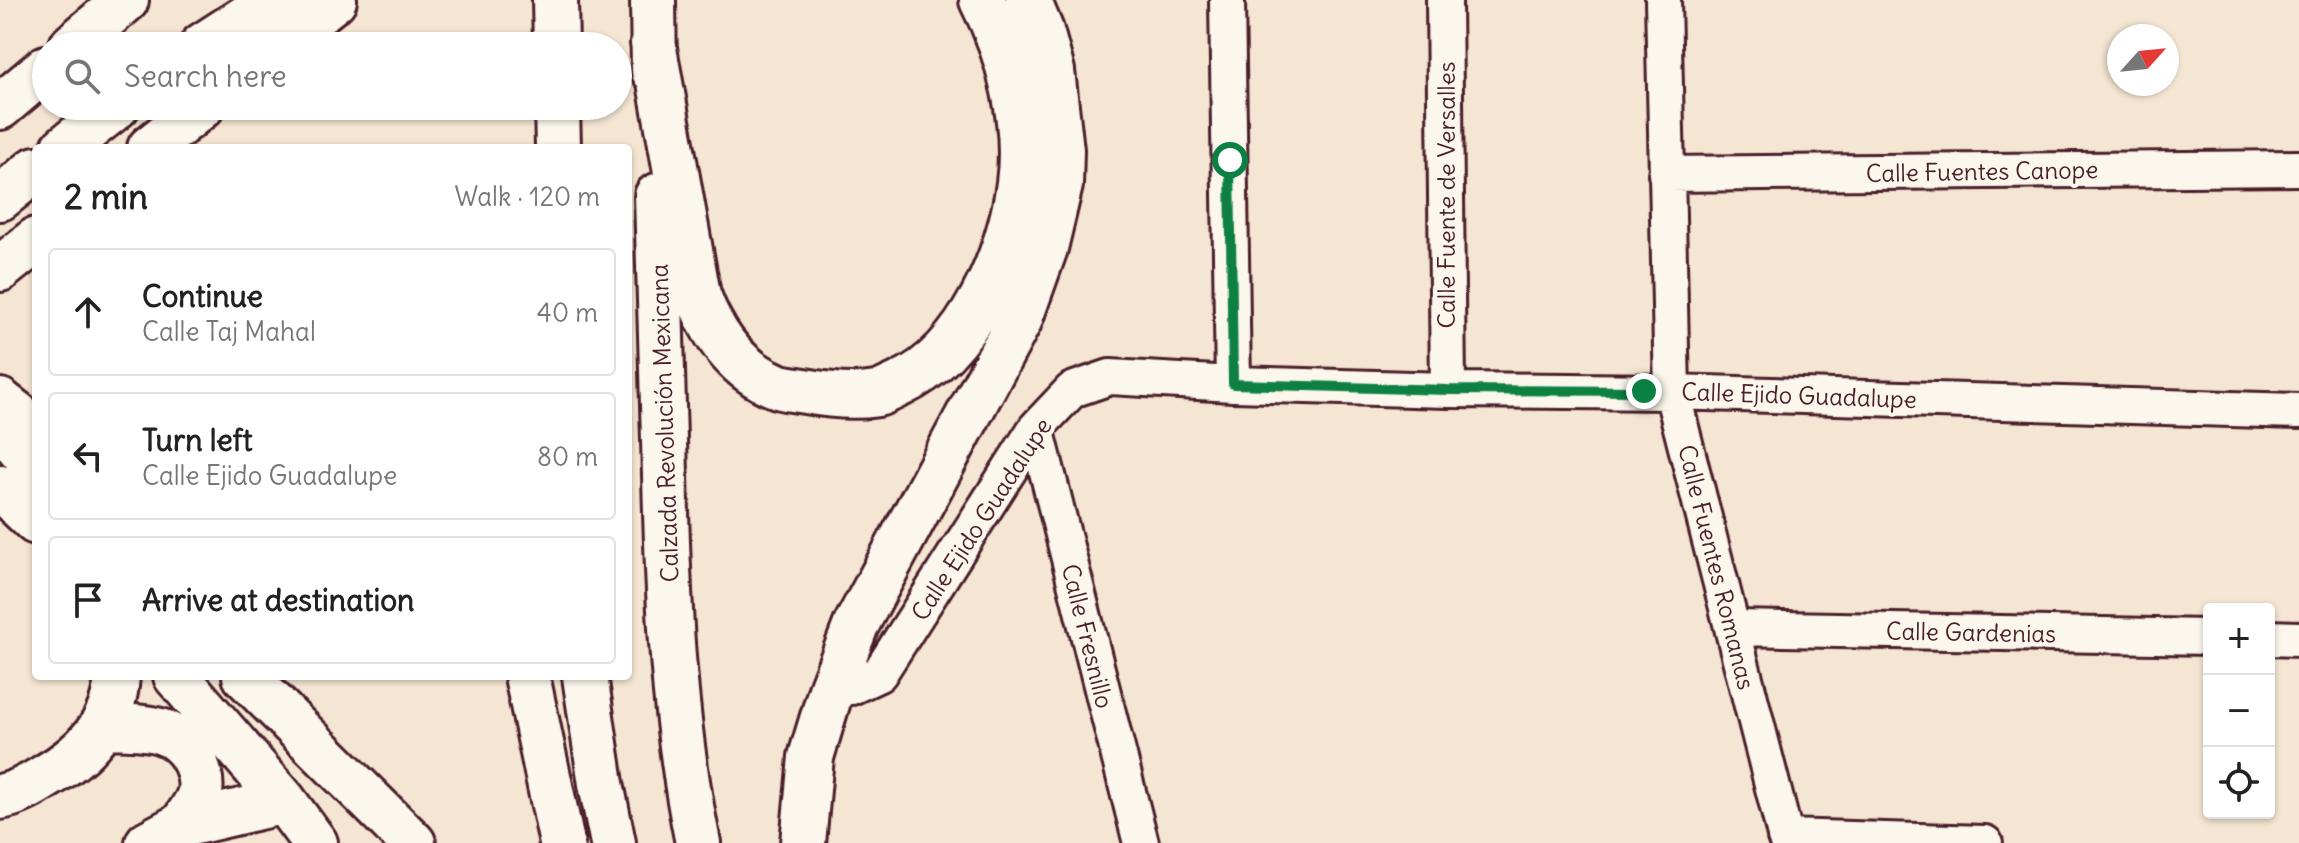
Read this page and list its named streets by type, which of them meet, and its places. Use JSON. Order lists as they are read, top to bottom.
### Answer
{
  "streets": {
    "main road": ["Calzada Revolución Mexicana"],
    "street": [
      "Calle Fuentes Canope",
      "Calle Fuente de Versalles",
      "Calle Ejido Guadalupe",
      "Calle Fuentes Romanas",
      "Calle Gardenias",
      "Calle Fresnillo"
    ]
  },
  "crossings": [
    ["Calle Fuentes Canope", "Calle Fuentes Romanas"],
    ["Calle Fuente de Versalles", "Calle Ejido Guadalupe"],
    ["Calle Ejido Guadalupe", "Calle Fuentes Romanas"],
    ["Calle Ejido Guadalupe", "Calle Fresnillo"],
    ["Calle Fuentes Romanas", "Calle Gardenias"]
  ],
  "north": "top right",
  "page": {
    "search": "Search here",
    "heading": ["2 min", "Walk · 120 m"],
    "list": [
      ["Continue", "Calle Taj Mahal", "40 m"],
      ["Turn left", "Calle Ejido Guadalupe", "80 m"],
      "Arrive at destination"
    ],
    "map_buttons": ["+", "−"]
  }
}
